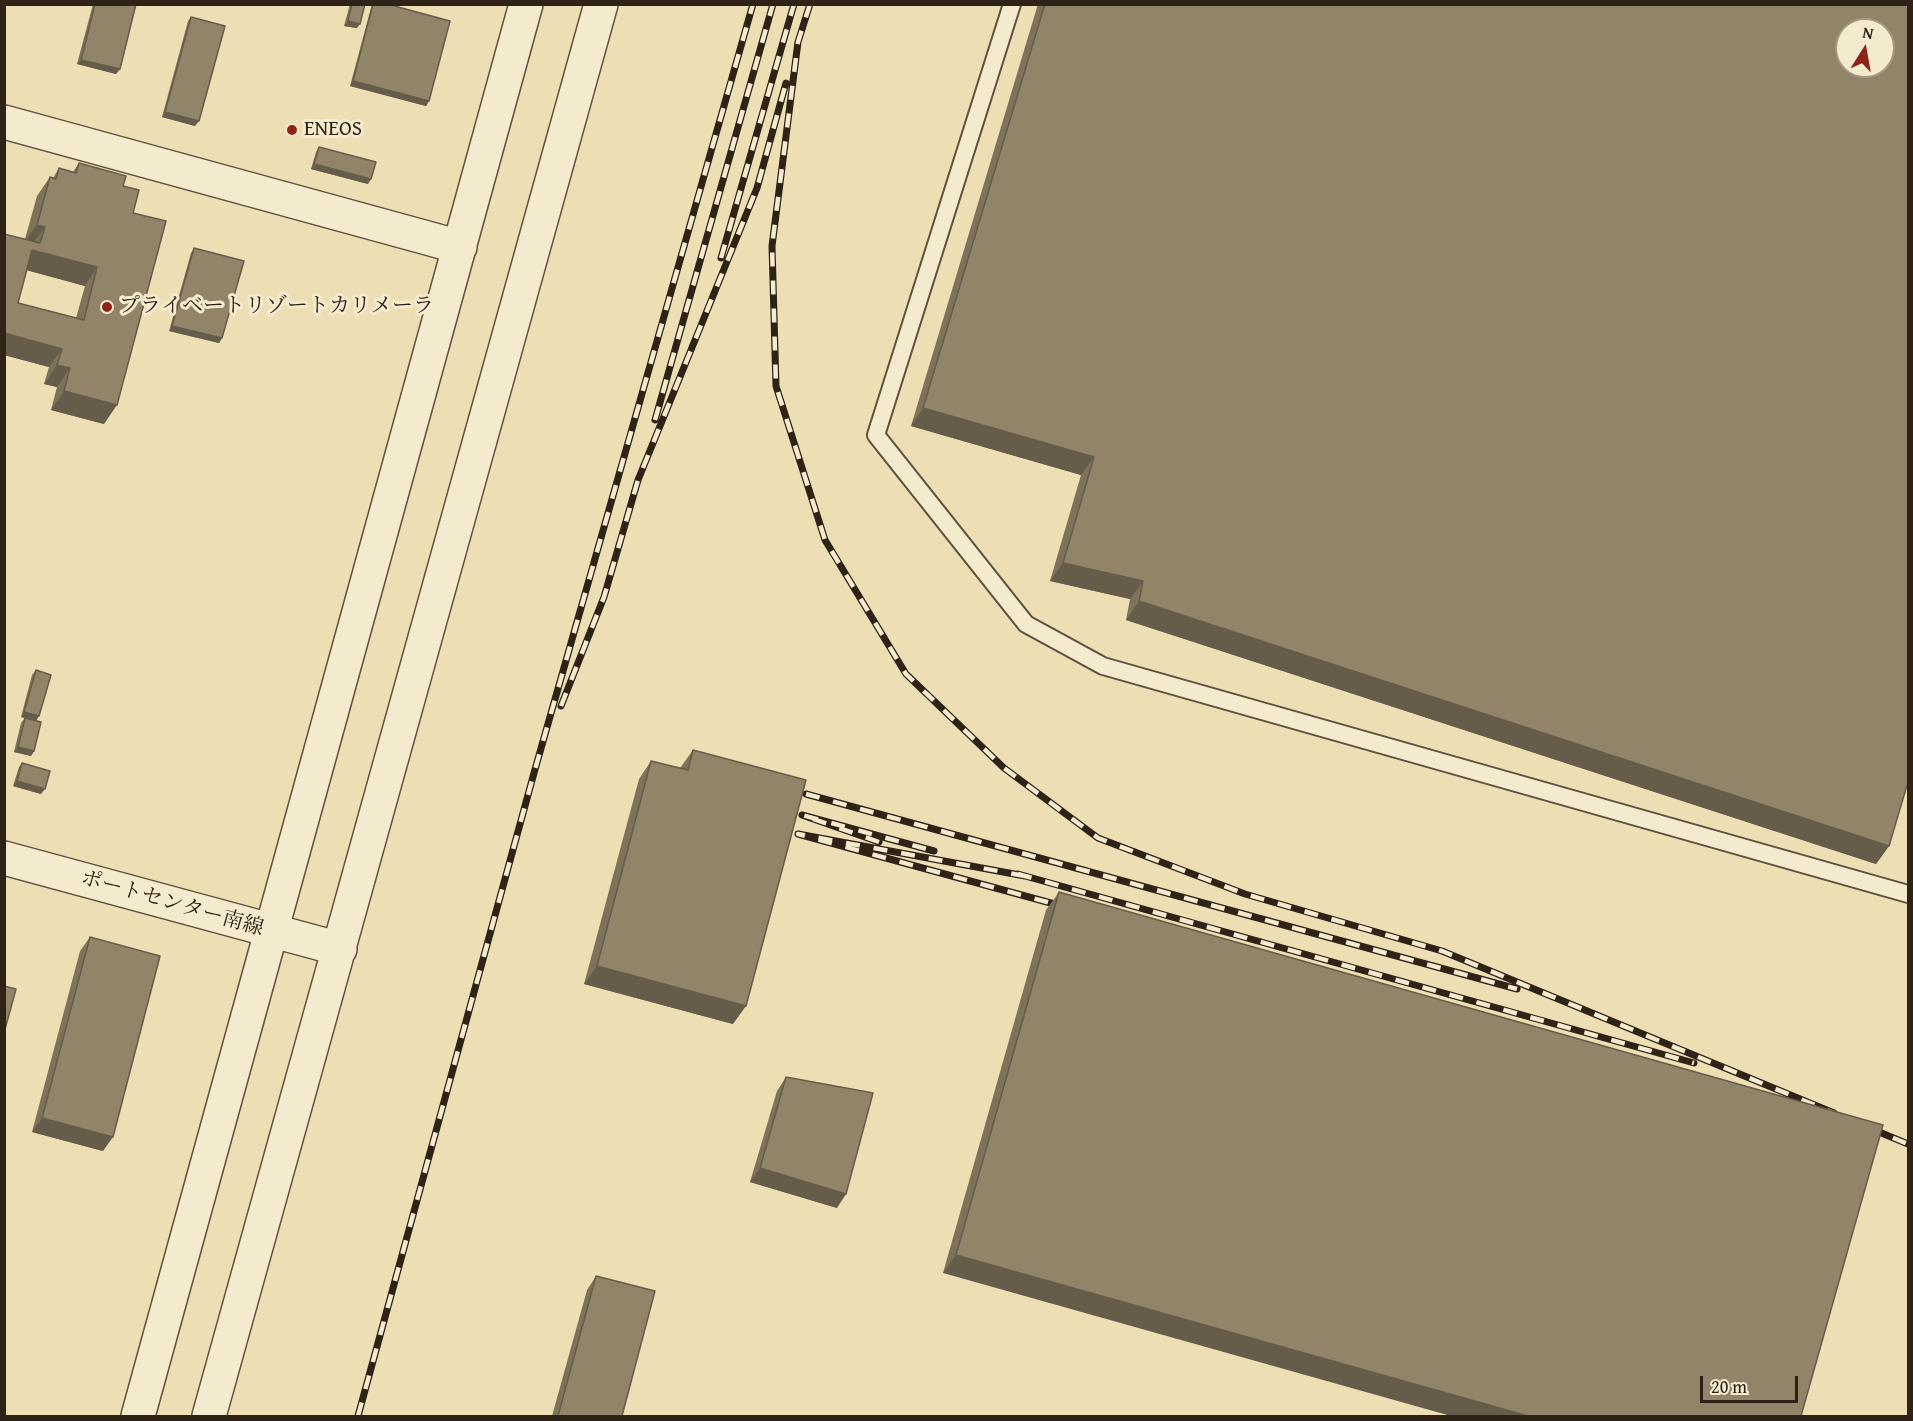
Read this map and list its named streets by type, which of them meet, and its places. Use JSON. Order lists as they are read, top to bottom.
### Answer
{
  "streets": {
    "street": ["ポートセンター南線"]
  },
  "places": ["ENEOS", "プライベートリゾートカリメーラ"],
  "scale_bar": "20 m",
  "north": "top"
}
